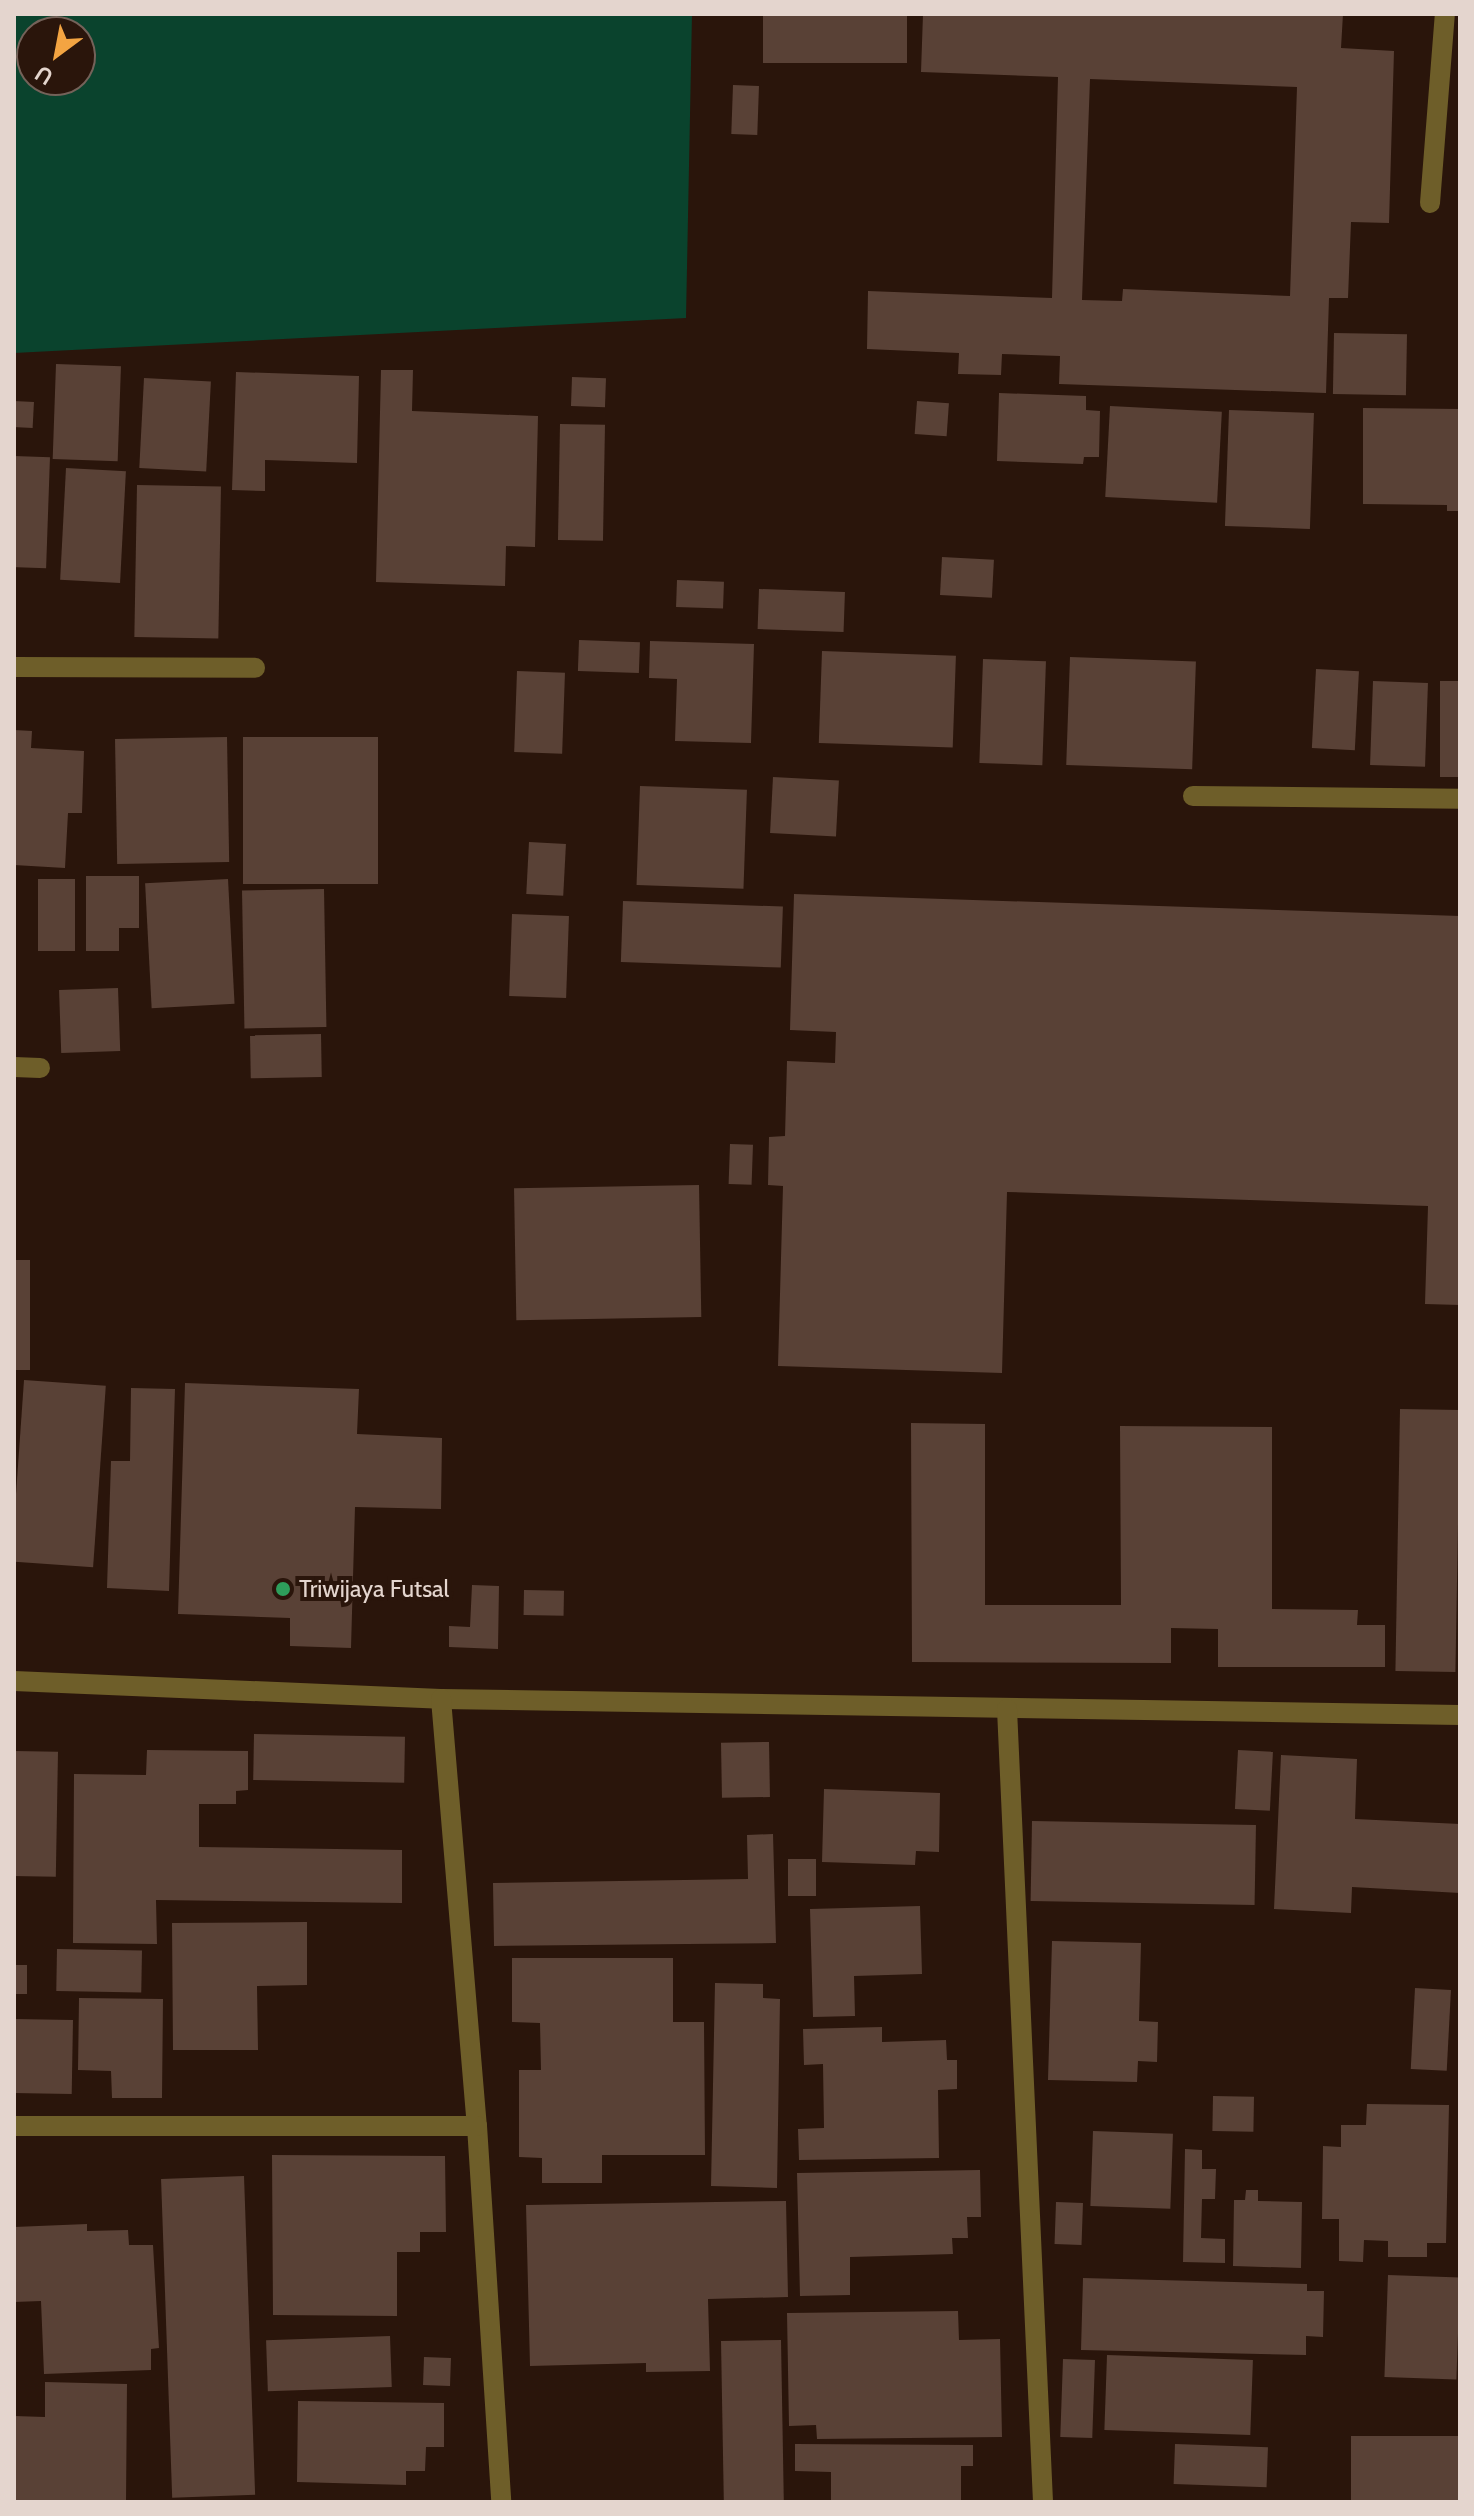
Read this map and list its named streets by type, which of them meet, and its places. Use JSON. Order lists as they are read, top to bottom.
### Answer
{
  "places": ["Triwijaya Futsal"],
  "north": "bottom left"
}
